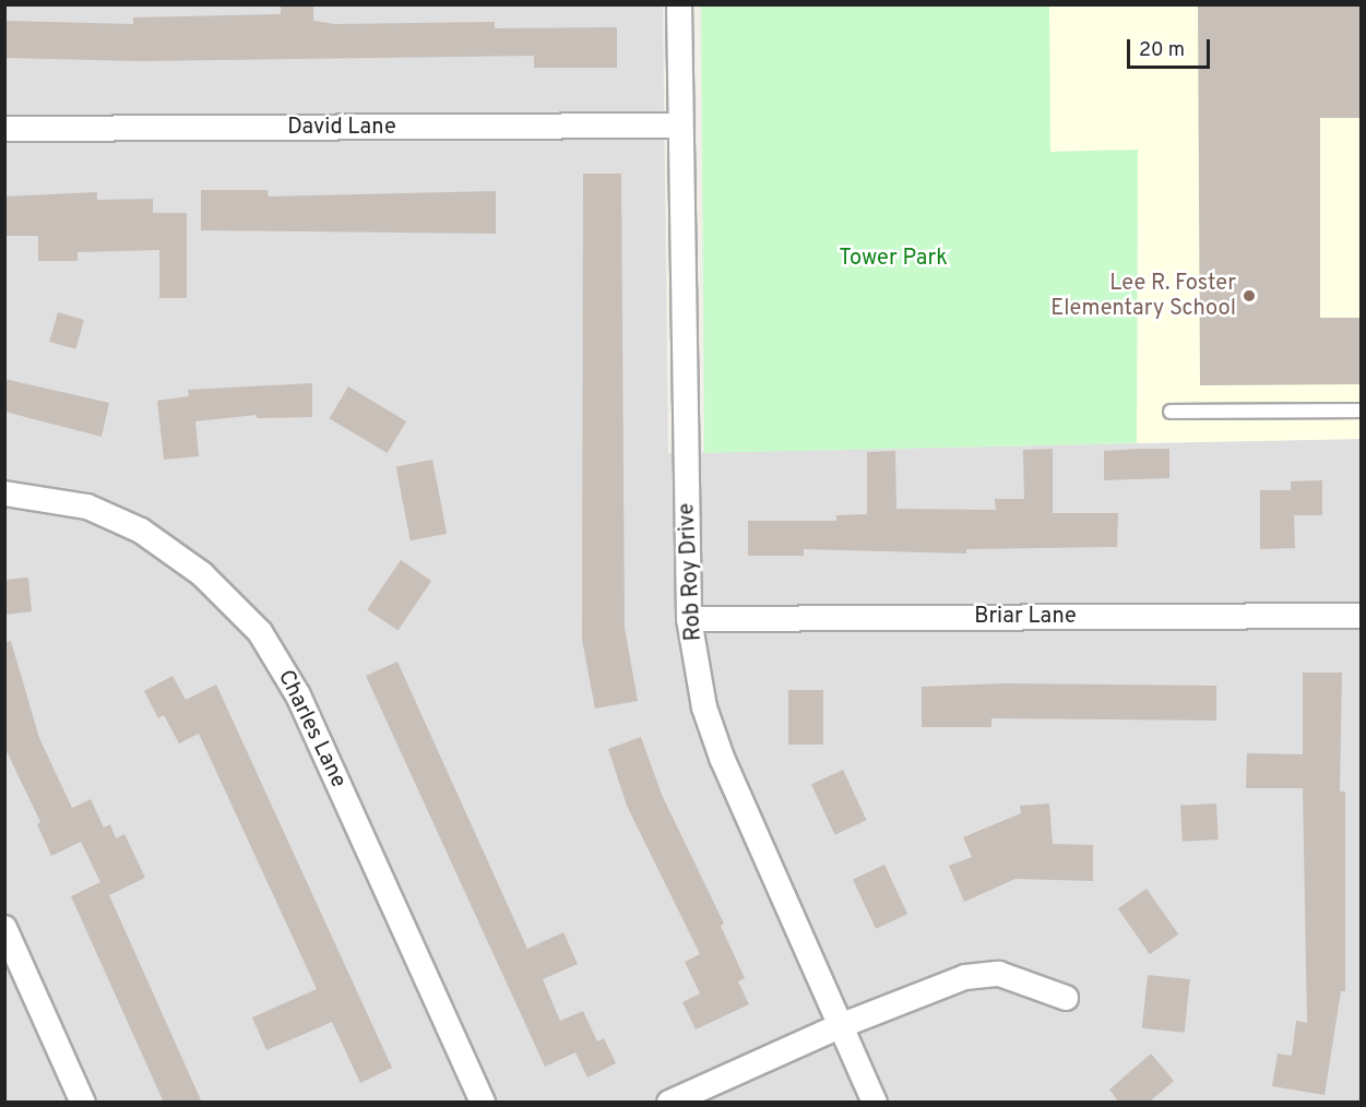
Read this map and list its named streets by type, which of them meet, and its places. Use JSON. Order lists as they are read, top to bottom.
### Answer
{
  "streets": {
    "street": [
      "David Lane",
      "Rob Roy Drive",
      "Briar Lane",
      "Charles Lane"
    ]
  },
  "crossings": [
    ["David Lane", "Rob Roy Drive"],
    ["Rob Roy Drive", "Briar Lane"]
  ],
  "parks": ["Tower Park"],
  "places": ["Lee R. Foster Elementary School"],
  "scale_bar": "20 m"
}
